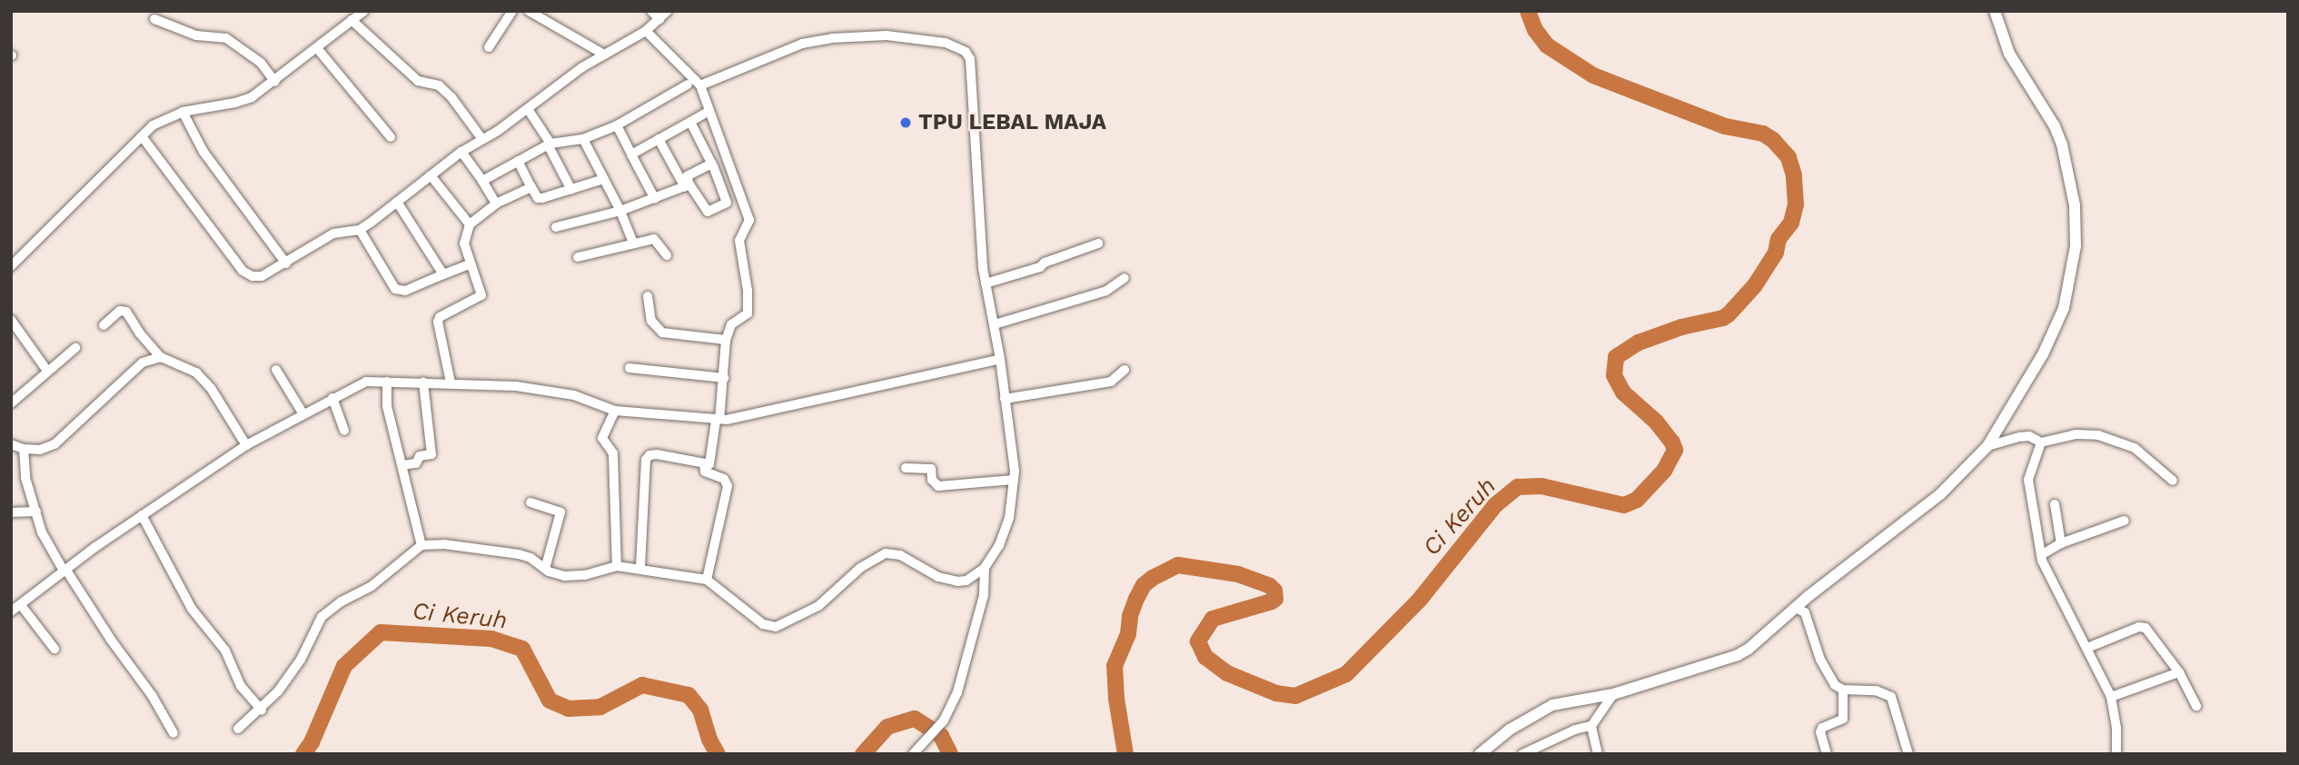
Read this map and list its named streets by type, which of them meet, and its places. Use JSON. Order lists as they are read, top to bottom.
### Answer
{
  "water": ["Ci Keruh"],
  "places": ["TPU LEBAL MAJA"]
}
